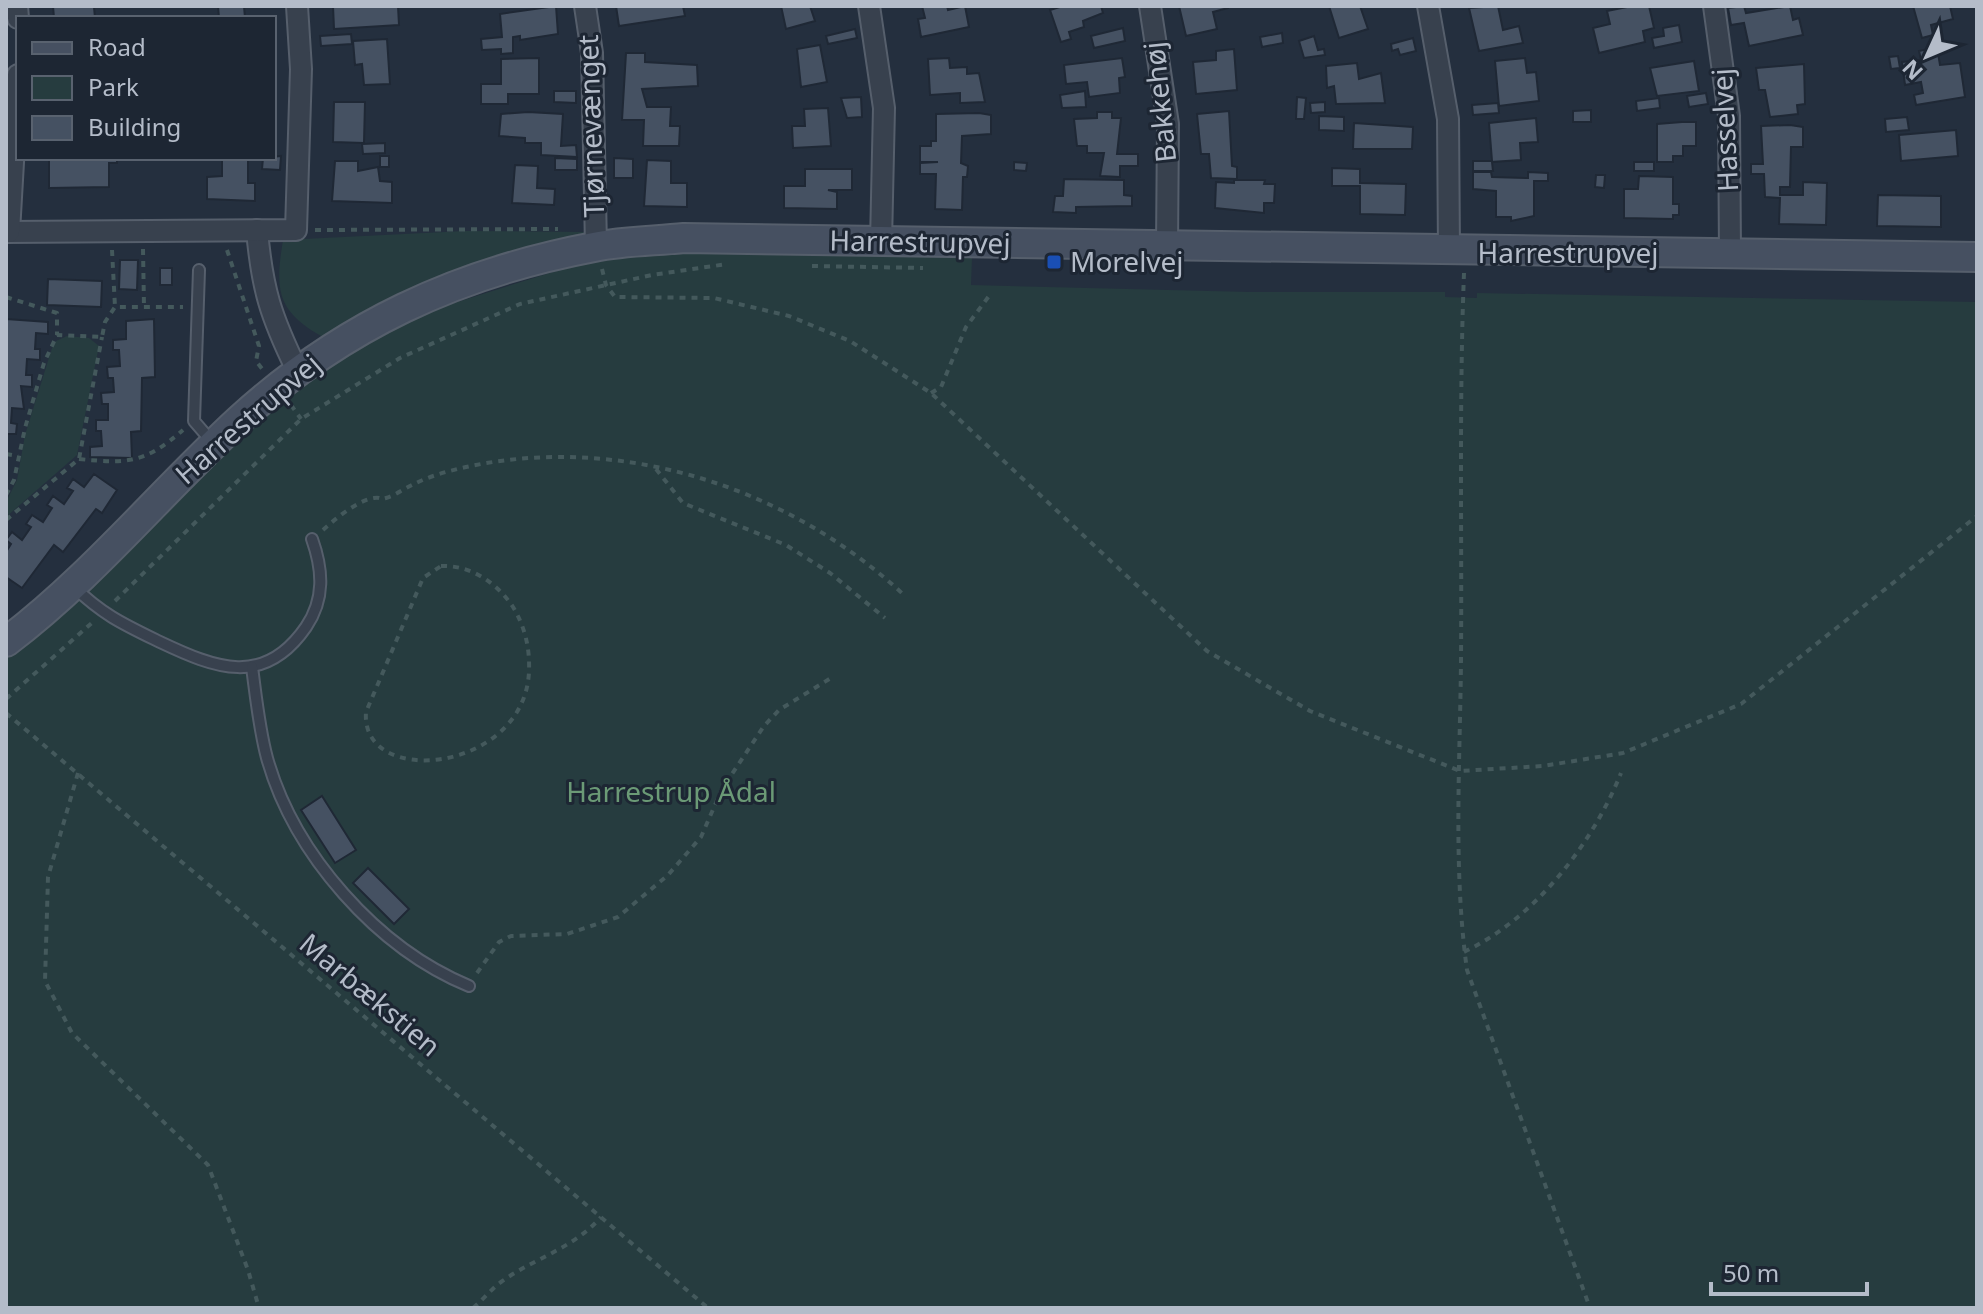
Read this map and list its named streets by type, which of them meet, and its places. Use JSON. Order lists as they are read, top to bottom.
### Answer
{
  "streets": {
    "street": [
      "Bakkehøj",
      "Tjørnevænget",
      "Hasselvej",
      "Harrestrupvej"
    ],
    "path": ["Marbækstien"]
  },
  "crossings": [
    ["Bakkehøj", "Harrestrupvej"],
    ["Tjørnevænget", "Harrestrupvej"],
    ["Hasselvej", "Harrestrupvej"]
  ],
  "parks": ["Harrestrup Ådal"],
  "places": {
    "transit": ["Morelvej"]
  },
  "legend": ["Road", "Park", "Building"],
  "scale_bar": "50 m",
  "north": "bottom left"
}
